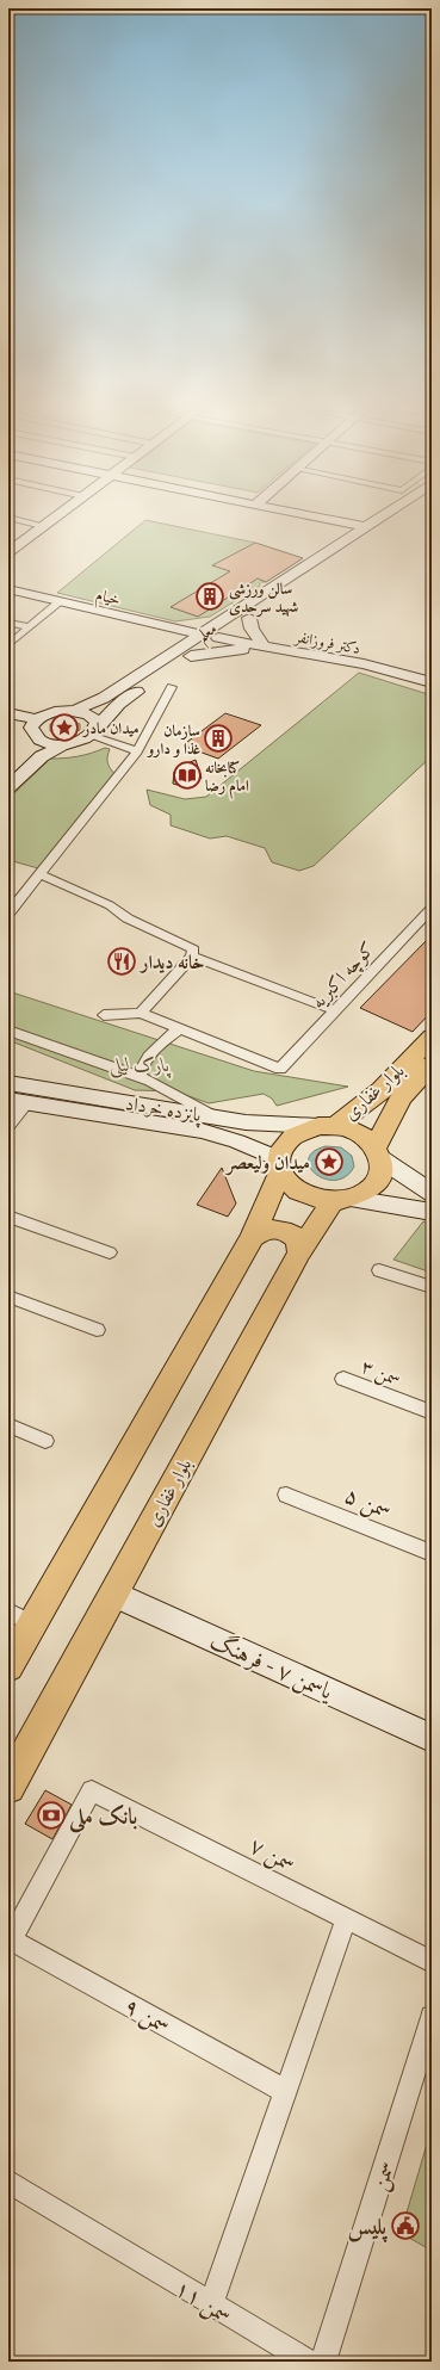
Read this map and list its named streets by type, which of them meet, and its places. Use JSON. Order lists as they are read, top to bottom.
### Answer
{
  "streets": {
    "main road": ["بلوار غفاری"],
    "street": [
      "خیام",
      "معلم",
      "دکتر فروزانفر",
      "کوچه اکبریه",
      "پانزده خرداد",
      "سمن ۳",
      "سمن ۵",
      "یاسمن ۷ - فرهنگ",
      "سمن ۷",
      "سمن ۹",
      "سمن",
      "سمن ۱۱"
    ]
  },
  "crossings": [
    ["خیام", "معلم"],
    ["معلم", "دکتر فروزانفر"],
    ["بلوار غفاری", "پانزده خرداد"],
    ["بلوار غفاری", "یاسمن ۷ - فرهنگ"],
    ["سمن ۷", "سمن ۹"]
  ],
  "parks": ["پارک لیلی"],
  "places": {
    "building": ["سالن ورزشی شهید سرحدی", "سازمان غذا و دارو"],
    "place": ["میدان مادر", "میدان ولیعصر"],
    "library": ["کتابخانه امام رضا"],
    "restaurant": ["خانه دیدار"],
    "bank": ["بانک ملی"],
    "public building": ["پلیس"]
  }
}
